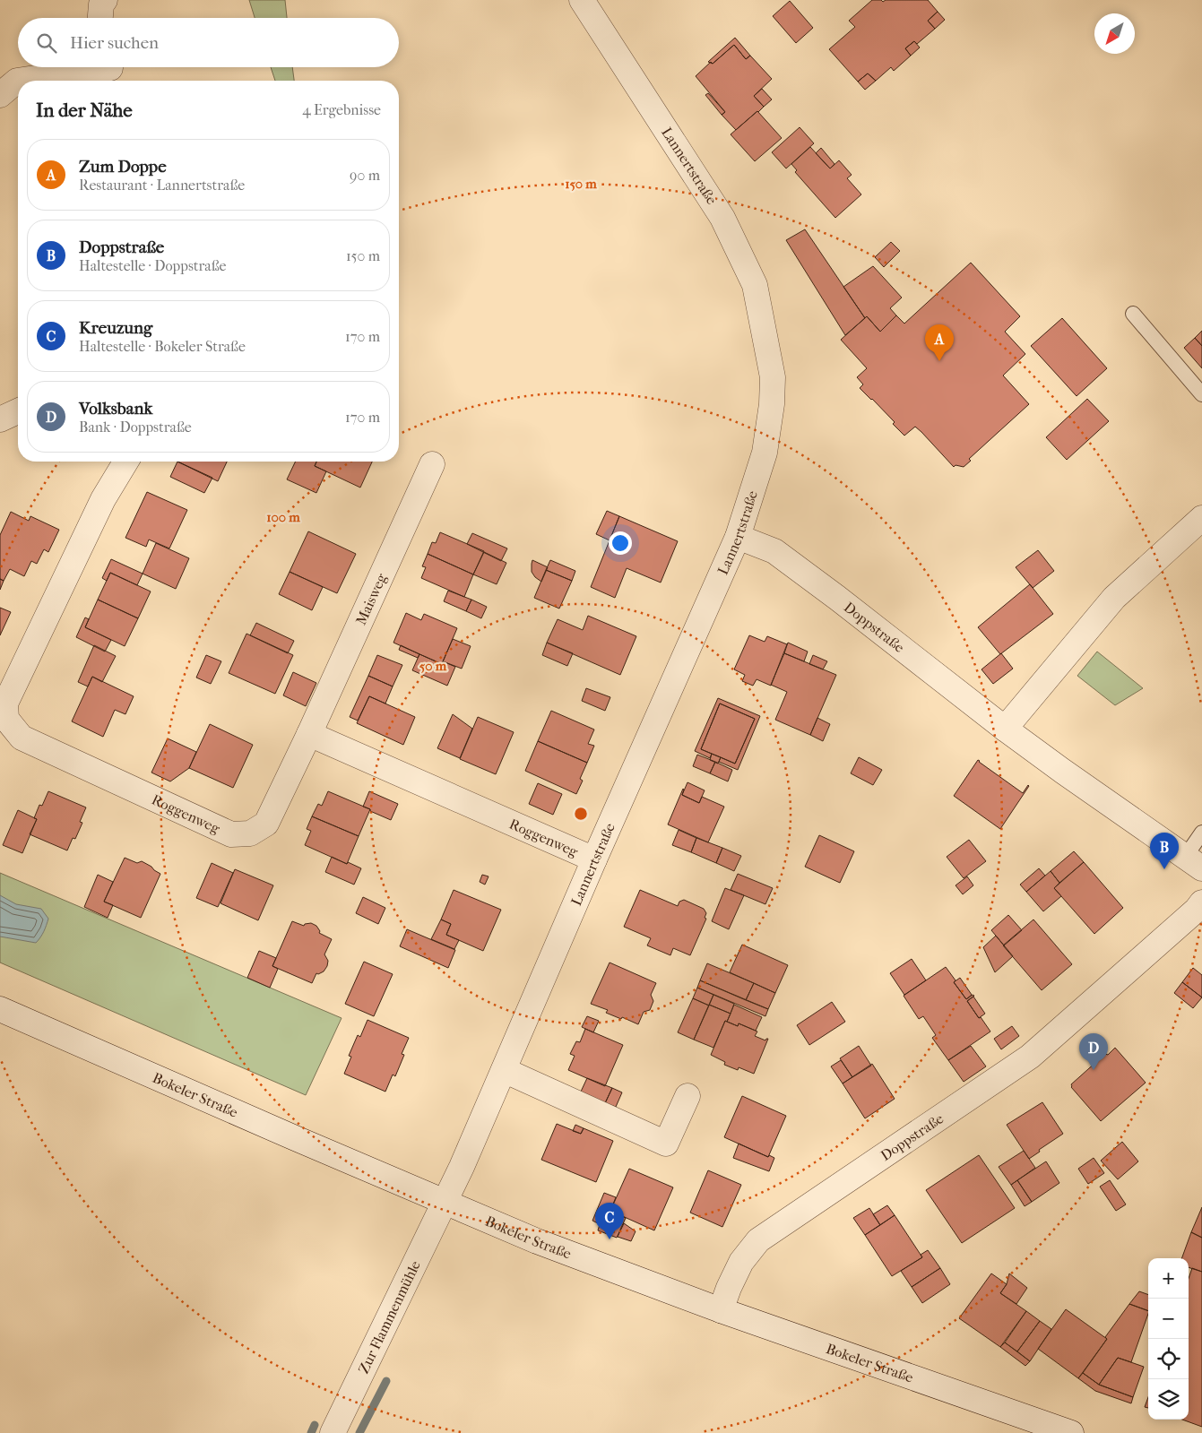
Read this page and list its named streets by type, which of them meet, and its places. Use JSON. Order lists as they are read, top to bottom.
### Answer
{
  "streets": {
    "street": [
      "Lannertstraße",
      "Maisweg",
      "Doppstraße",
      "Roggenweg",
      "Bokeler Straße",
      "Zur Flammenmühle"
    ]
  },
  "crossings": [
    ["Lannertstraße", "Doppstraße"],
    ["Lannertstraße", "Roggenweg"],
    ["Lannertstraße", "Bokeler Straße"],
    ["Lannertstraße", "Zur Flammenmühle"],
    ["Maisweg", "Roggenweg"],
    ["Doppstraße", "Bokeler Straße"],
    ["Bokeler Straße", "Zur Flammenmühle"]
  ],
  "north": "bottom left",
  "page": {
    "search": "Hier suchen",
    "heading": ["In der Nähe", "4 Ergebnisse"],
    "list": [
      {
        "mark": "A",
        "name": "Zum Doppe",
        "note": "Restaurant · Lannertstraße",
        "value": "90 m"
      },
      {
        "mark": "B",
        "name": "Doppstraße",
        "note": "Haltestelle · Doppstraße",
        "value": "150 m"
      },
      {
        "mark": "C",
        "name": "Kreuzung",
        "note": "Haltestelle · Bokeler Straße",
        "value": "170 m"
      },
      {
        "mark": "D",
        "name": "Volksbank",
        "note": "Bank · Doppstraße",
        "value": "170 m"
      }
    ],
    "pins": [
      "A",
      "B",
      "D",
      "C"
    ],
    "map_buttons": ["+", "−"]
  },
  "rings": ["150 m", "100 m", "50 m"]
}
